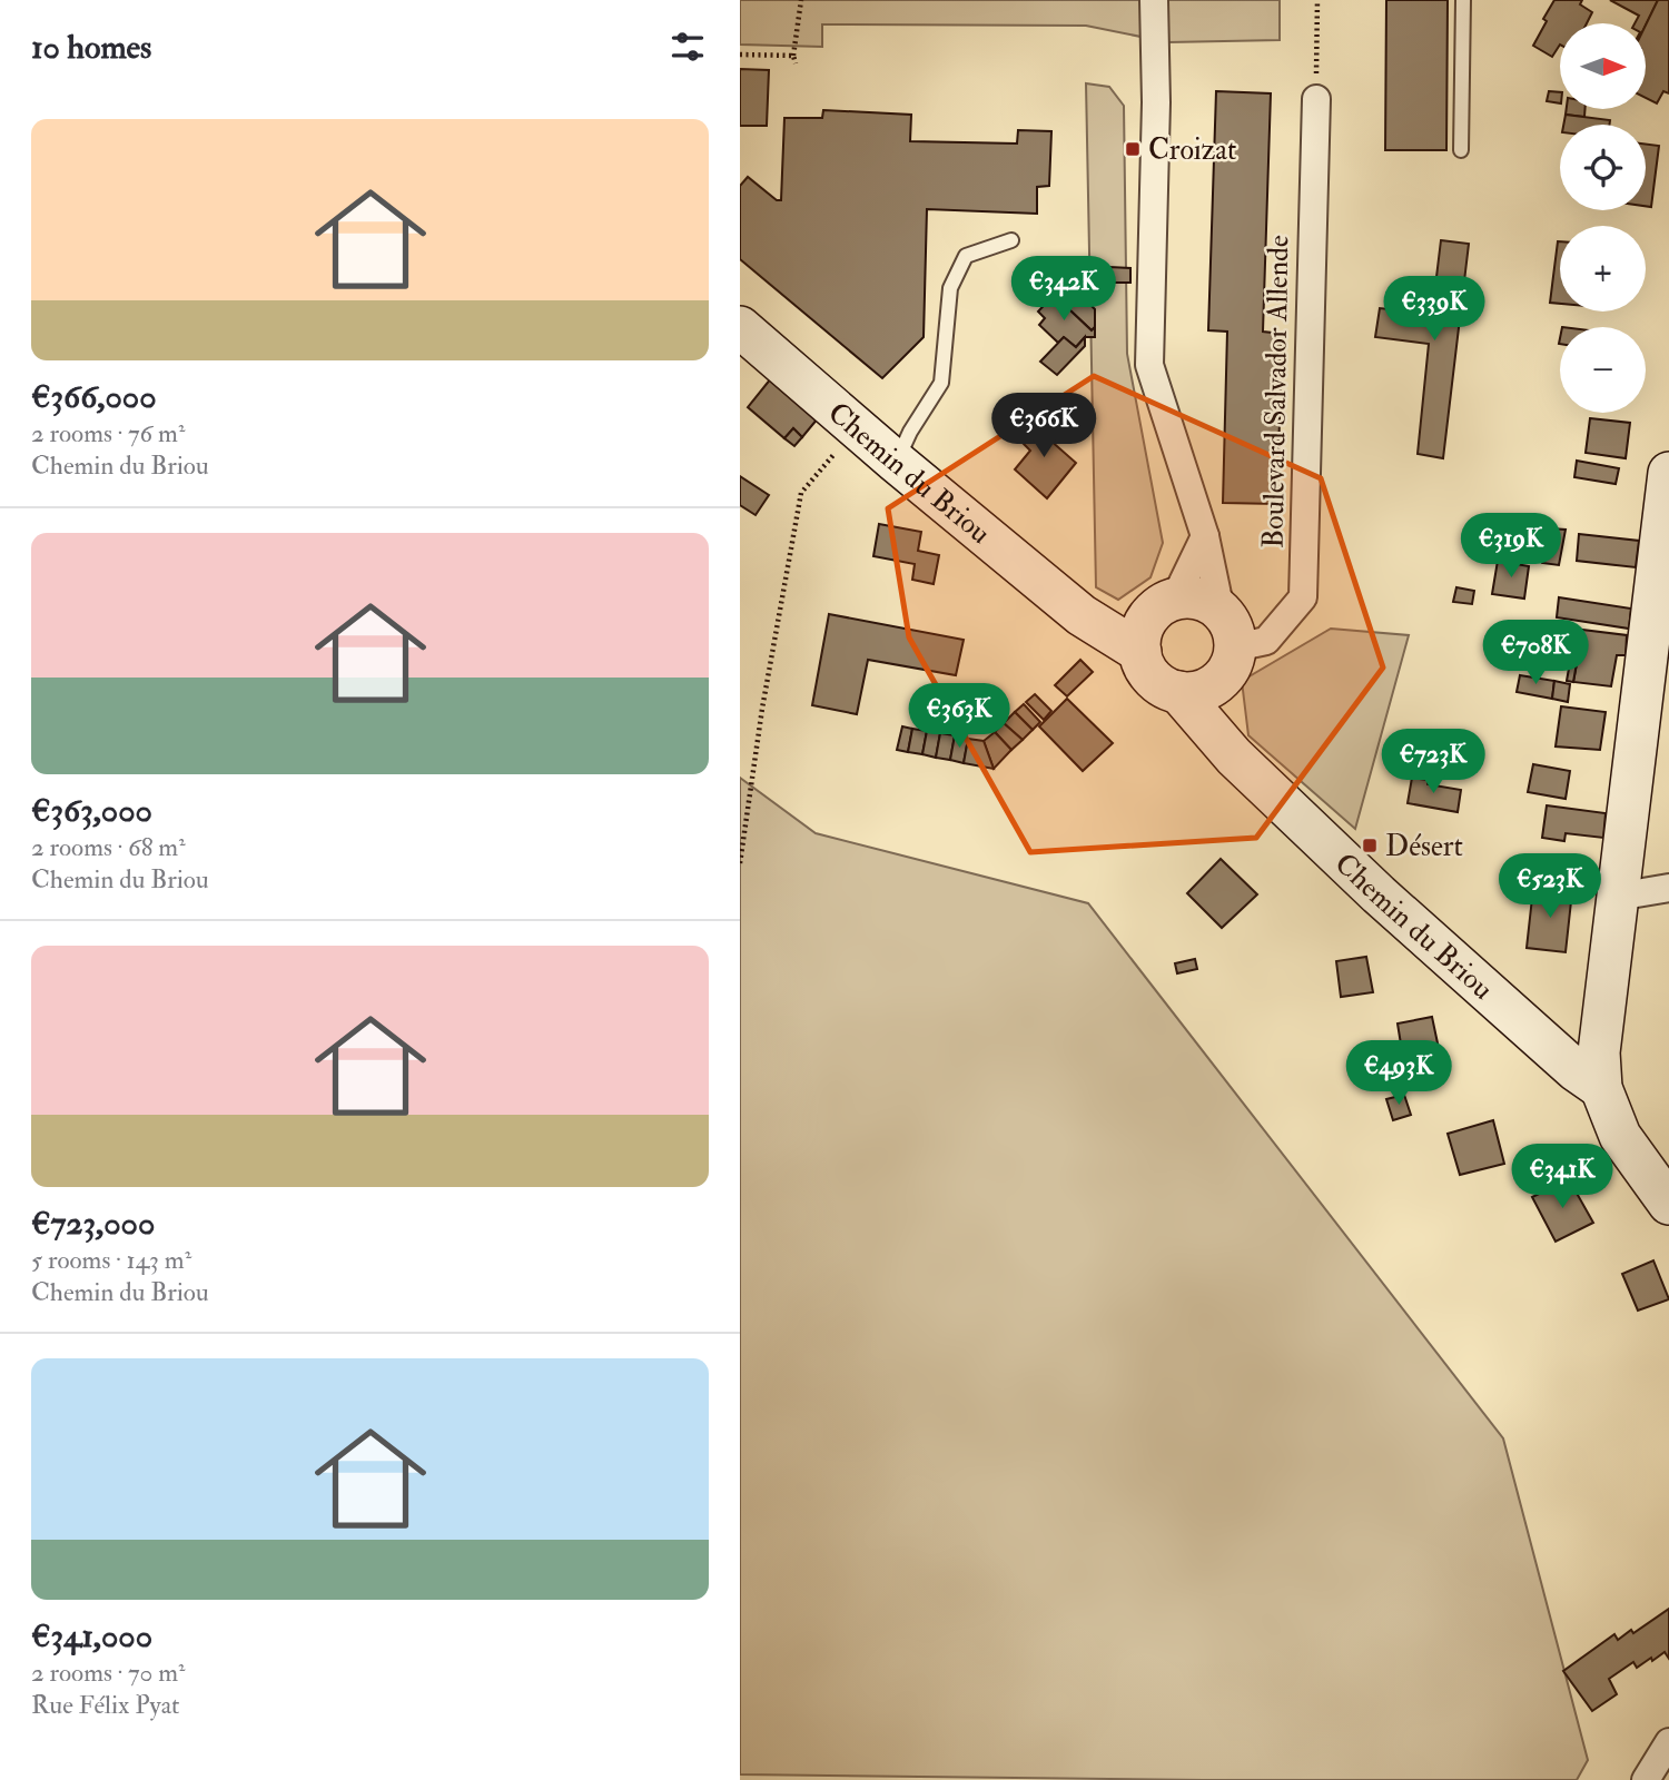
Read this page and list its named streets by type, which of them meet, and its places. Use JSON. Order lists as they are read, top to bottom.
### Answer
{
  "streets": {
    "street": ["Boulevard Salvador Allende", "Chemin du Briou"]
  },
  "crossings": [
    ["Boulevard Salvador Allende", "Chemin du Briou"]
  ],
  "places": {
    "transit": ["Croizat", "Désert"]
  },
  "north": "right",
  "page": {
    "heading": "10 homes",
    "map_buttons": ["+", "−"],
    "list": [
      {
        "name": "€366,000",
        "note": "2 rooms · 76 m² · Chemin du Briou"
      },
      {
        "name": "€363,000",
        "note": "2 rooms · 68 m² · Chemin du Briou"
      },
      {
        "name": "€723,000",
        "note": "5 rooms · 143 m² · Chemin du Briou"
      },
      {
        "name": "€341,000",
        "note": "2 rooms · 70 m² · Rue Félix Pyat"
      }
    ],
    "price": [
      "€342K",
      "€339K",
      "€366K",
      "€319K",
      "€708K",
      "€363K",
      "€723K",
      "€523K",
      "€493K",
      "€341K"
    ]
  }
}
